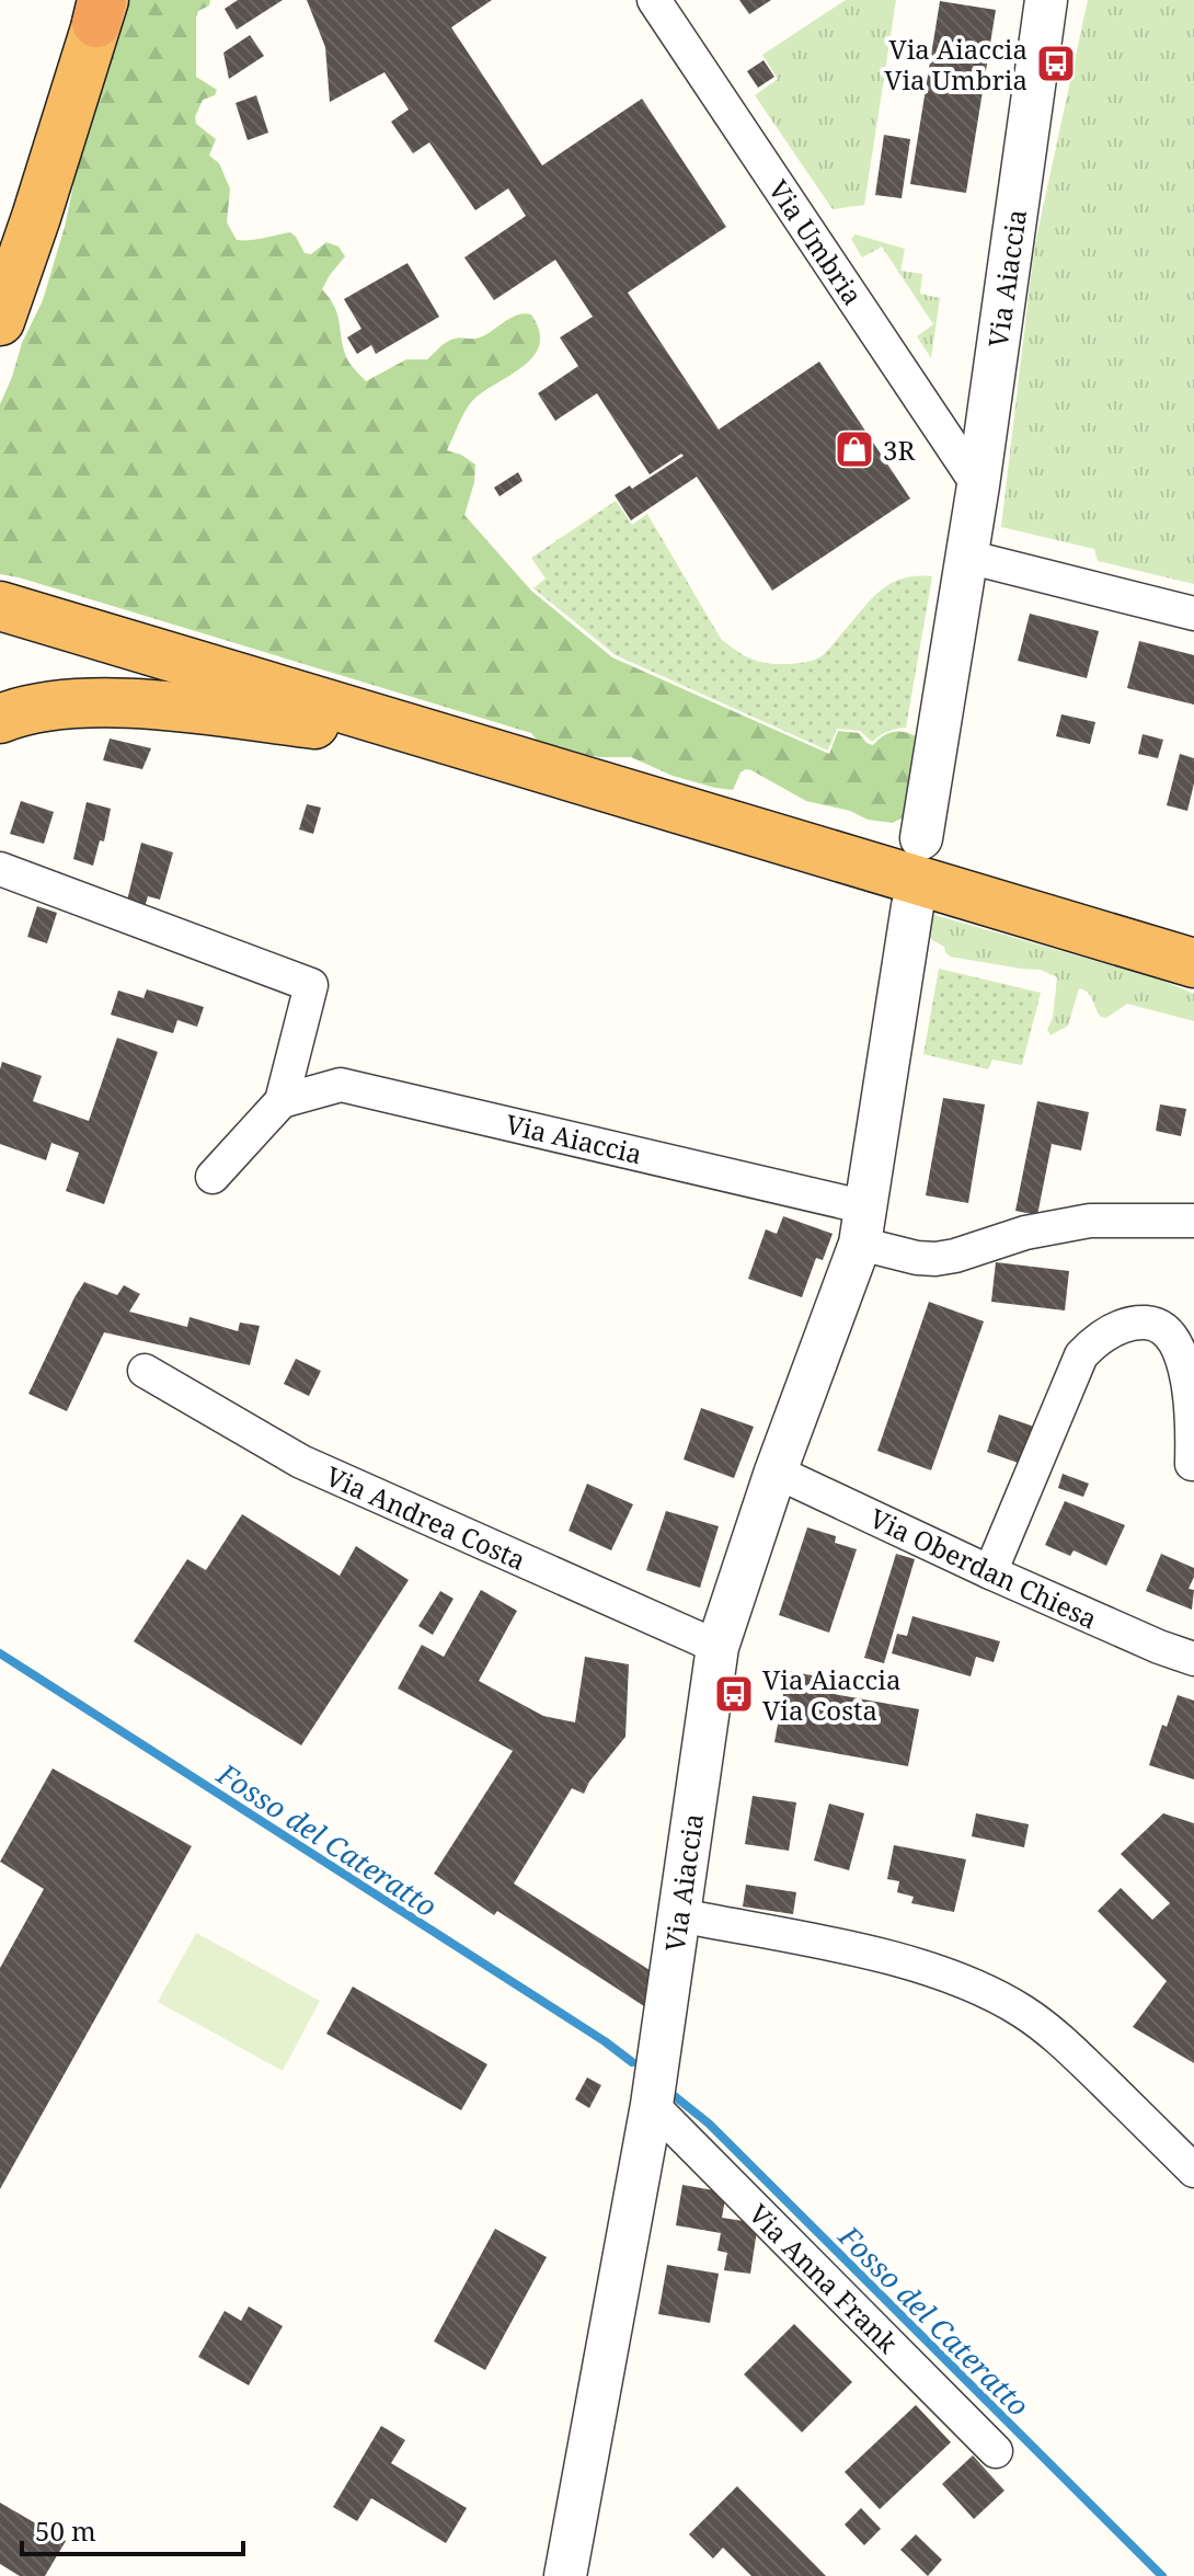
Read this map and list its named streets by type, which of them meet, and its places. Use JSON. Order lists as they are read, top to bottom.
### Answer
{
  "streets": {
    "street": [
      "Via Umbria",
      "Via Aiaccia",
      "Via Andrea Costa",
      "Via Oberdan Chiesa",
      "Via Anna Frank"
    ]
  },
  "crossings": [
    ["Via Umbria", "Via Aiaccia"],
    ["Via Aiaccia", "Via Andrea Costa"],
    ["Via Aiaccia", "Via Oberdan Chiesa"],
    ["Via Aiaccia", "Via Anna Frank"]
  ],
  "water": ["Fosso del Cateratto"],
  "places": {
    "bus stop": ["Via Aiaccia Via Umbria", "Via Aiaccia Via Costa"],
    "shop": ["3R"]
  },
  "scale_bar": "50 m"
}
